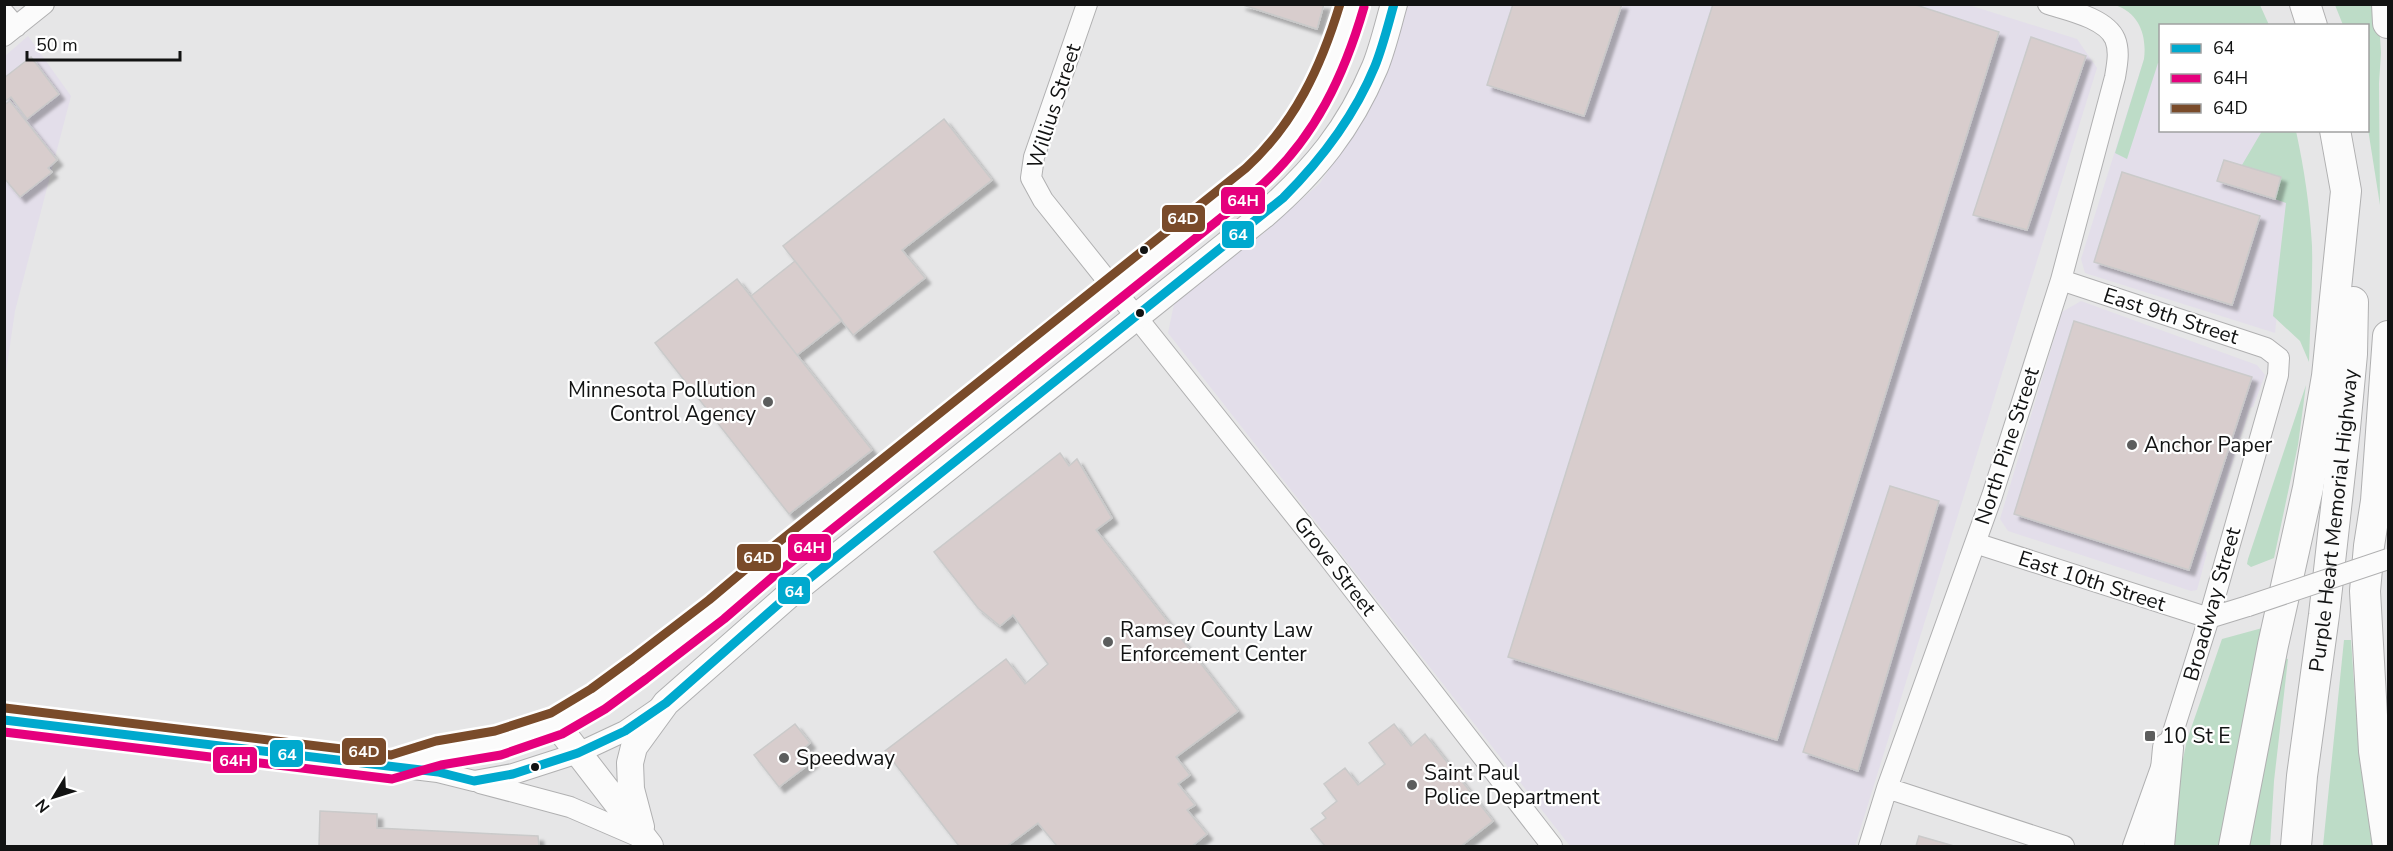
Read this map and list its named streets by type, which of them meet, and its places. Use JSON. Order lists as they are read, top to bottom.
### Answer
{
  "streets": {
    "highway": ["Purple Heart Memorial Highway"],
    "street": [
      "Willius Street",
      "East 9th Street",
      "North Pine Street",
      "Grove Street",
      "East 10th Street",
      "Broadway Street"
    ]
  },
  "crossings": [
    ["Willius Street", "Grove Street"],
    ["East 9th Street", "North Pine Street"],
    ["East 9th Street", "Broadway Street"],
    ["North Pine Street", "East 10th Street"],
    ["East 10th Street", "Broadway Street"]
  ],
  "places": {
    "other": [
      "Minnesota Pollution Control Agency",
      "Anchor Paper",
      "Ramsey County Law Enforcement Center",
      "Speedway",
      "Saint Paul Police Department"
    ],
    "transit": ["10 St E"]
  },
  "lines": ["transit line 64", "transit line 64D", "transit line 64H"],
  "legend": ["64", "64H", "64D"],
  "scale_bar": "50 m",
  "north": "bottom left"
}
